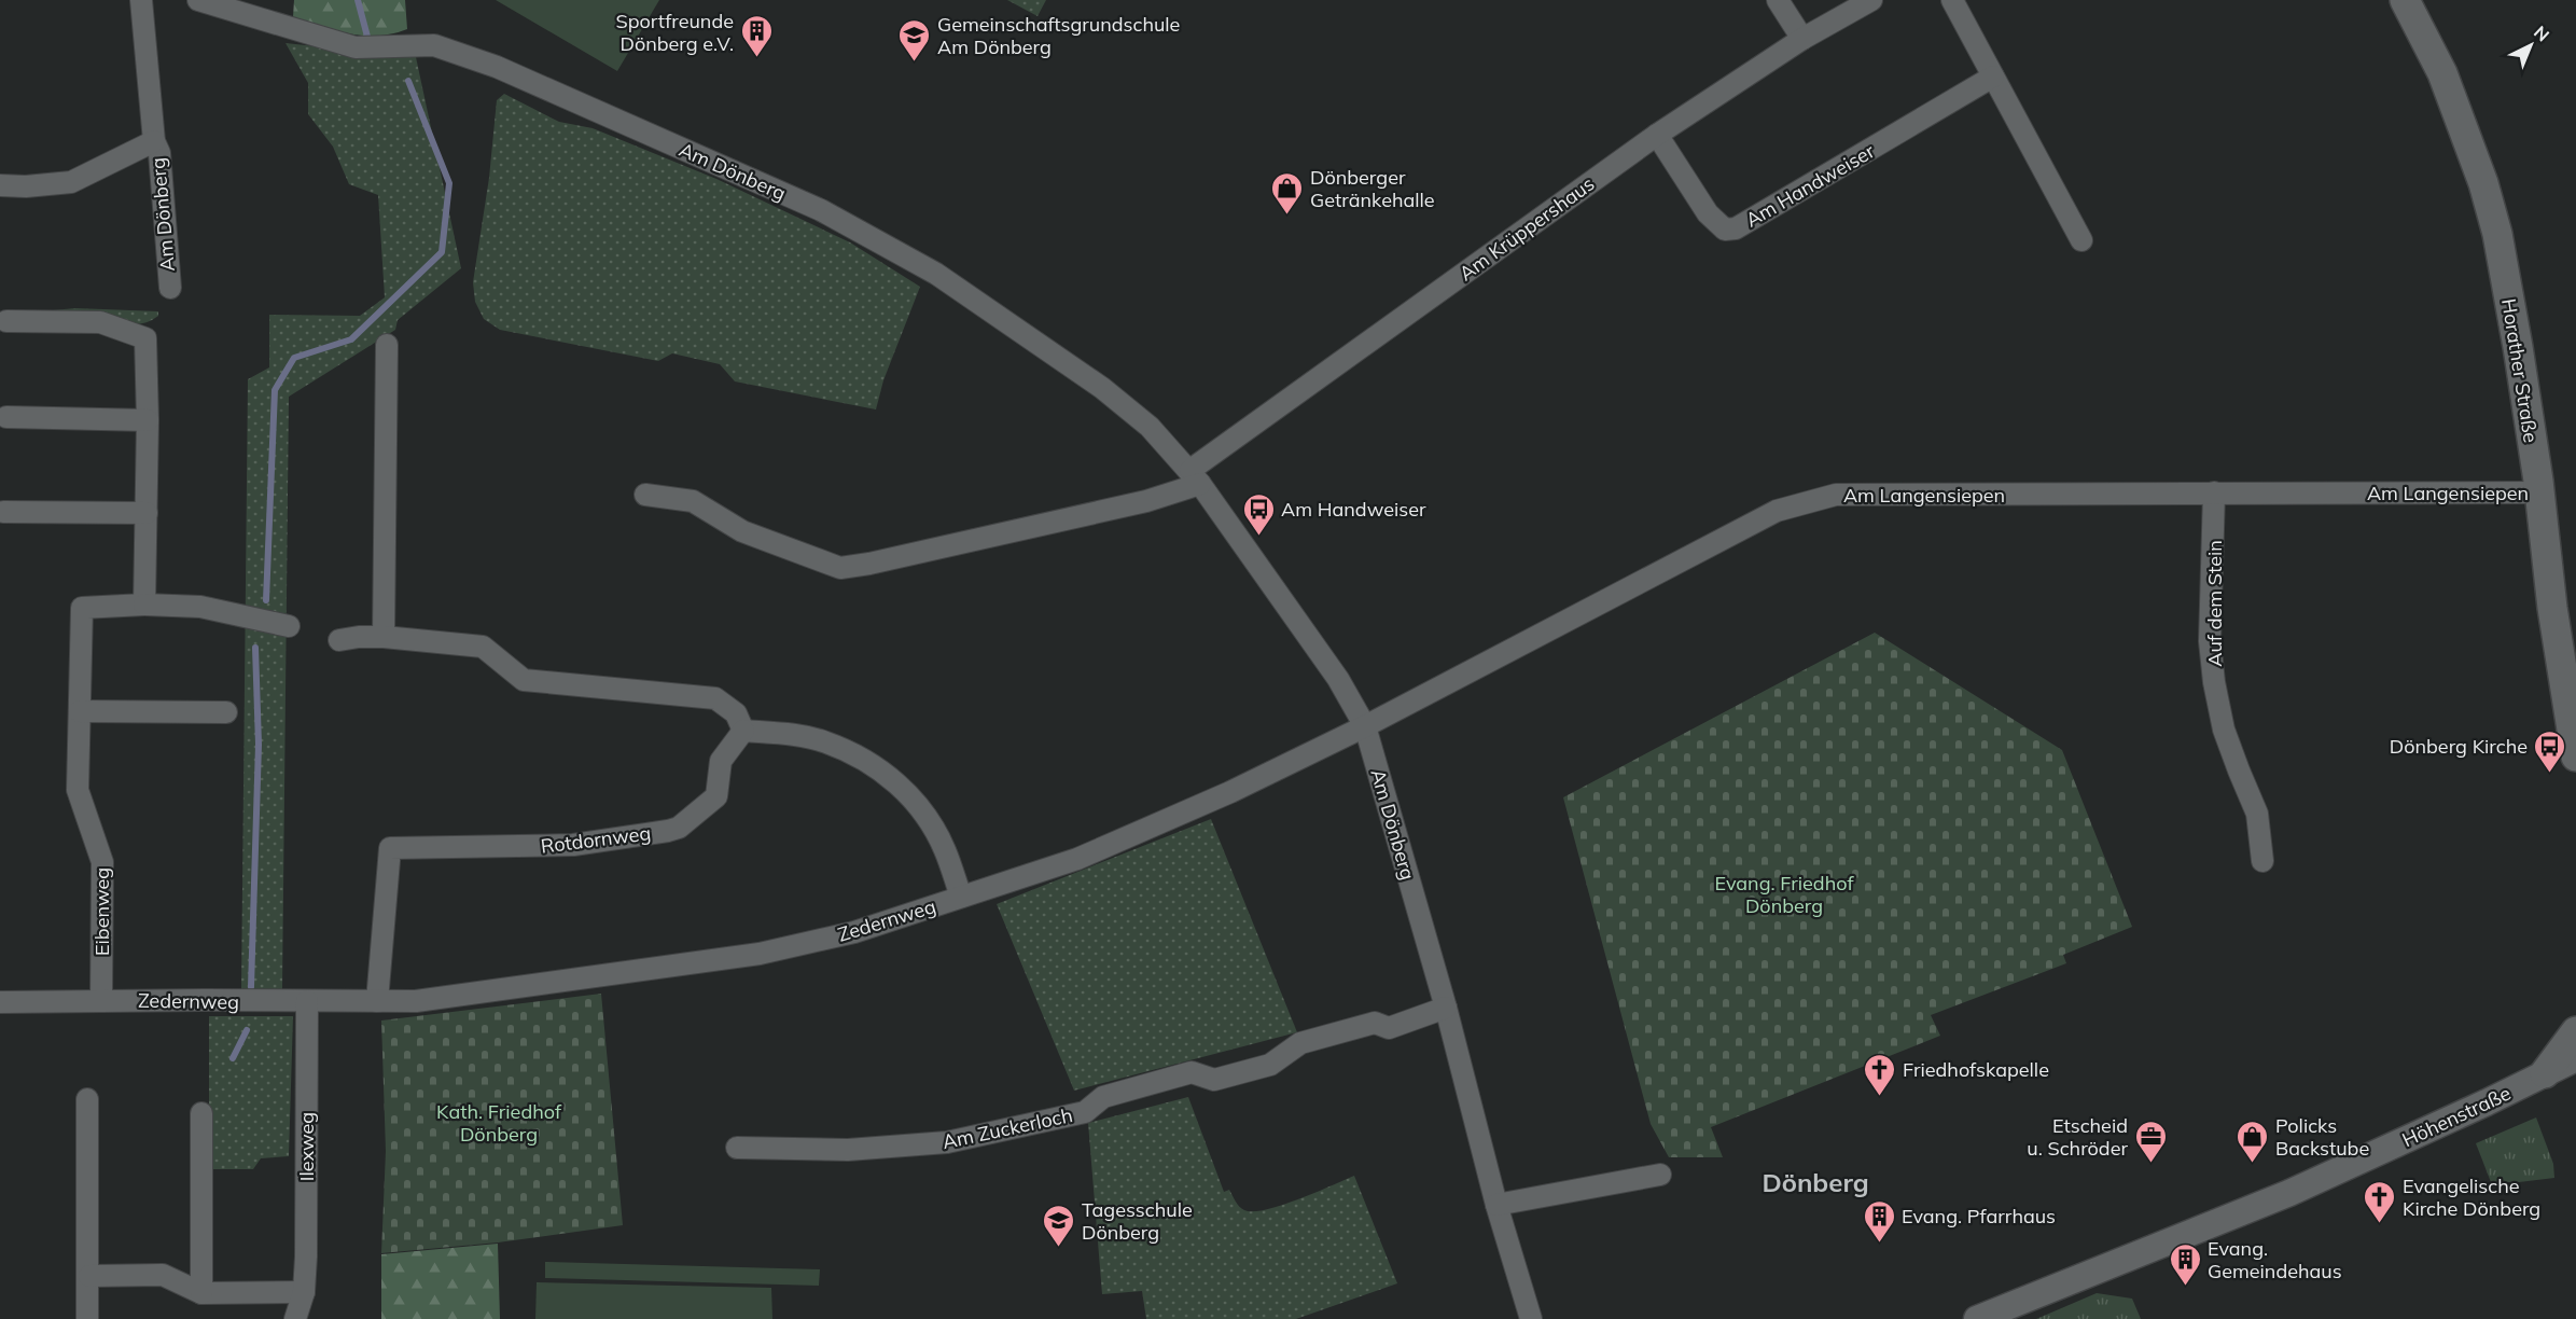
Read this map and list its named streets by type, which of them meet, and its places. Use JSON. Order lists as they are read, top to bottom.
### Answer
{
  "streets": {
    "main road": ["Horather Straße"],
    "street": [
      "Am Dönberg",
      "Am Handweiser",
      "Am Krüppershaus",
      "Am Langensiepen",
      "Auf dem Stein",
      "Rotdornweg",
      "Eibenweg",
      "Zedernweg",
      "Höhenstraße",
      "Am Zuckerloch",
      "Ilexweg"
    ]
  },
  "crossings": [
    ["Am Dönberg", "Am Krüppershaus"],
    ["Am Dönberg", "Am Langensiepen"],
    ["Am Dönberg", "Zedernweg"],
    ["Am Dönberg", "Am Zuckerloch"],
    ["Am Handweiser", "Am Krüppershaus"],
    ["Horather Straße", "Am Langensiepen"],
    ["Am Langensiepen", "Auf dem Stein"],
    ["Am Langensiepen", "Zedernweg"],
    ["Rotdornweg", "Zedernweg"],
    ["Eibenweg", "Zedernweg"],
    ["Zedernweg", "Ilexweg"]
  ],
  "districts": ["Dönberg"],
  "parks": ["Evang. Friedhof Dönberg", "Kath. Friedhof Dönberg"],
  "places": {
    "building": ["Sportfreunde Dönberg e.V.", "Evang. Pfarrhaus", "Evang. Gemeindehaus"],
    "school or university": ["Gemeinschaftsgrundschule Am Dönberg", "Tagesschule Dönberg"],
    "shop": ["Dönberger Getränkehalle", "Policks Backstube"],
    "bus stop": ["Am Handweiser", "Dönberg Kirche"],
    "church": ["Friedhofskapelle", "Evangelische Kirche Dönberg"],
    "office": ["Etscheid u. Schröder"]
  },
  "north": "top right"
}
